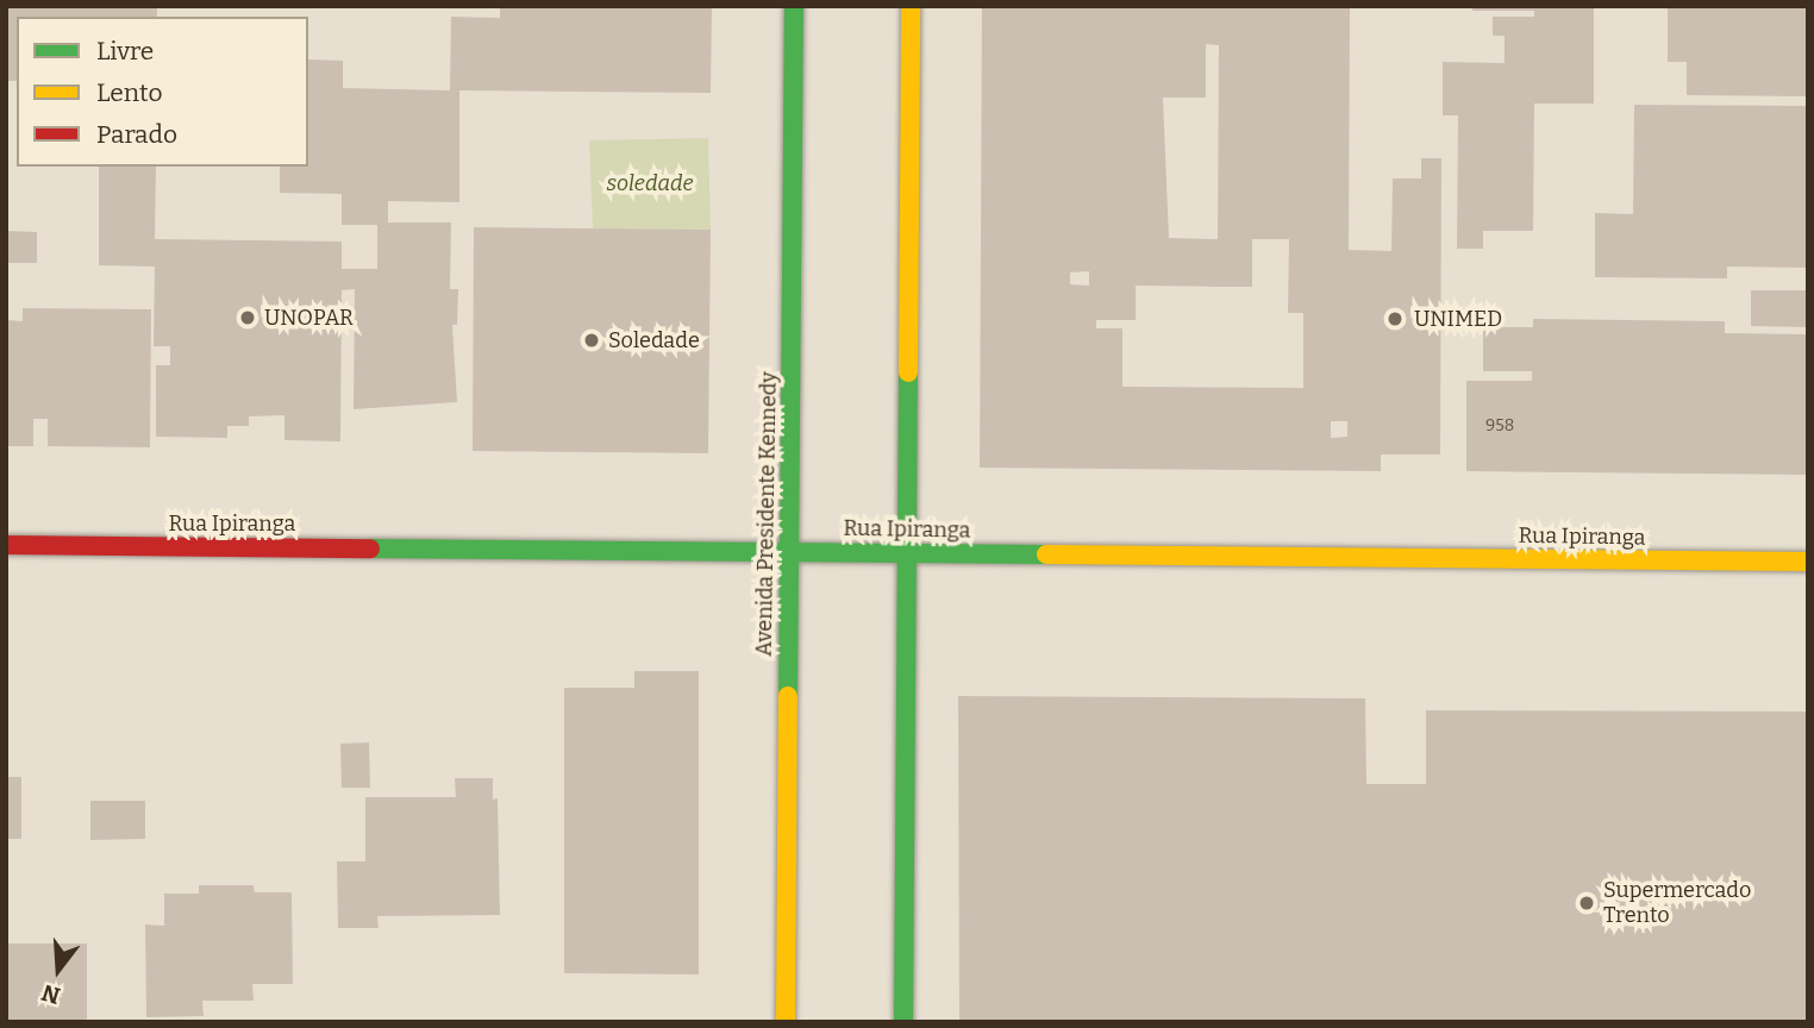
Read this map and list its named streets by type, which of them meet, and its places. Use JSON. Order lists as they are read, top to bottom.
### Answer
{
  "streets": {
    "main road": ["Avenida Presidente Kennedy", "Rua Ipiranga"]
  },
  "crossings": [
    ["Avenida Presidente Kennedy", "Rua Ipiranga"]
  ],
  "parks": ["soledade"],
  "places": [
    "UNOPAR",
    "UNIMED",
    "Soledade",
    "Supermercado Trento"
  ],
  "house_numbers": ["958"],
  "legend": ["Livre", "Lento", "Parado"],
  "north": "bottom"
}
